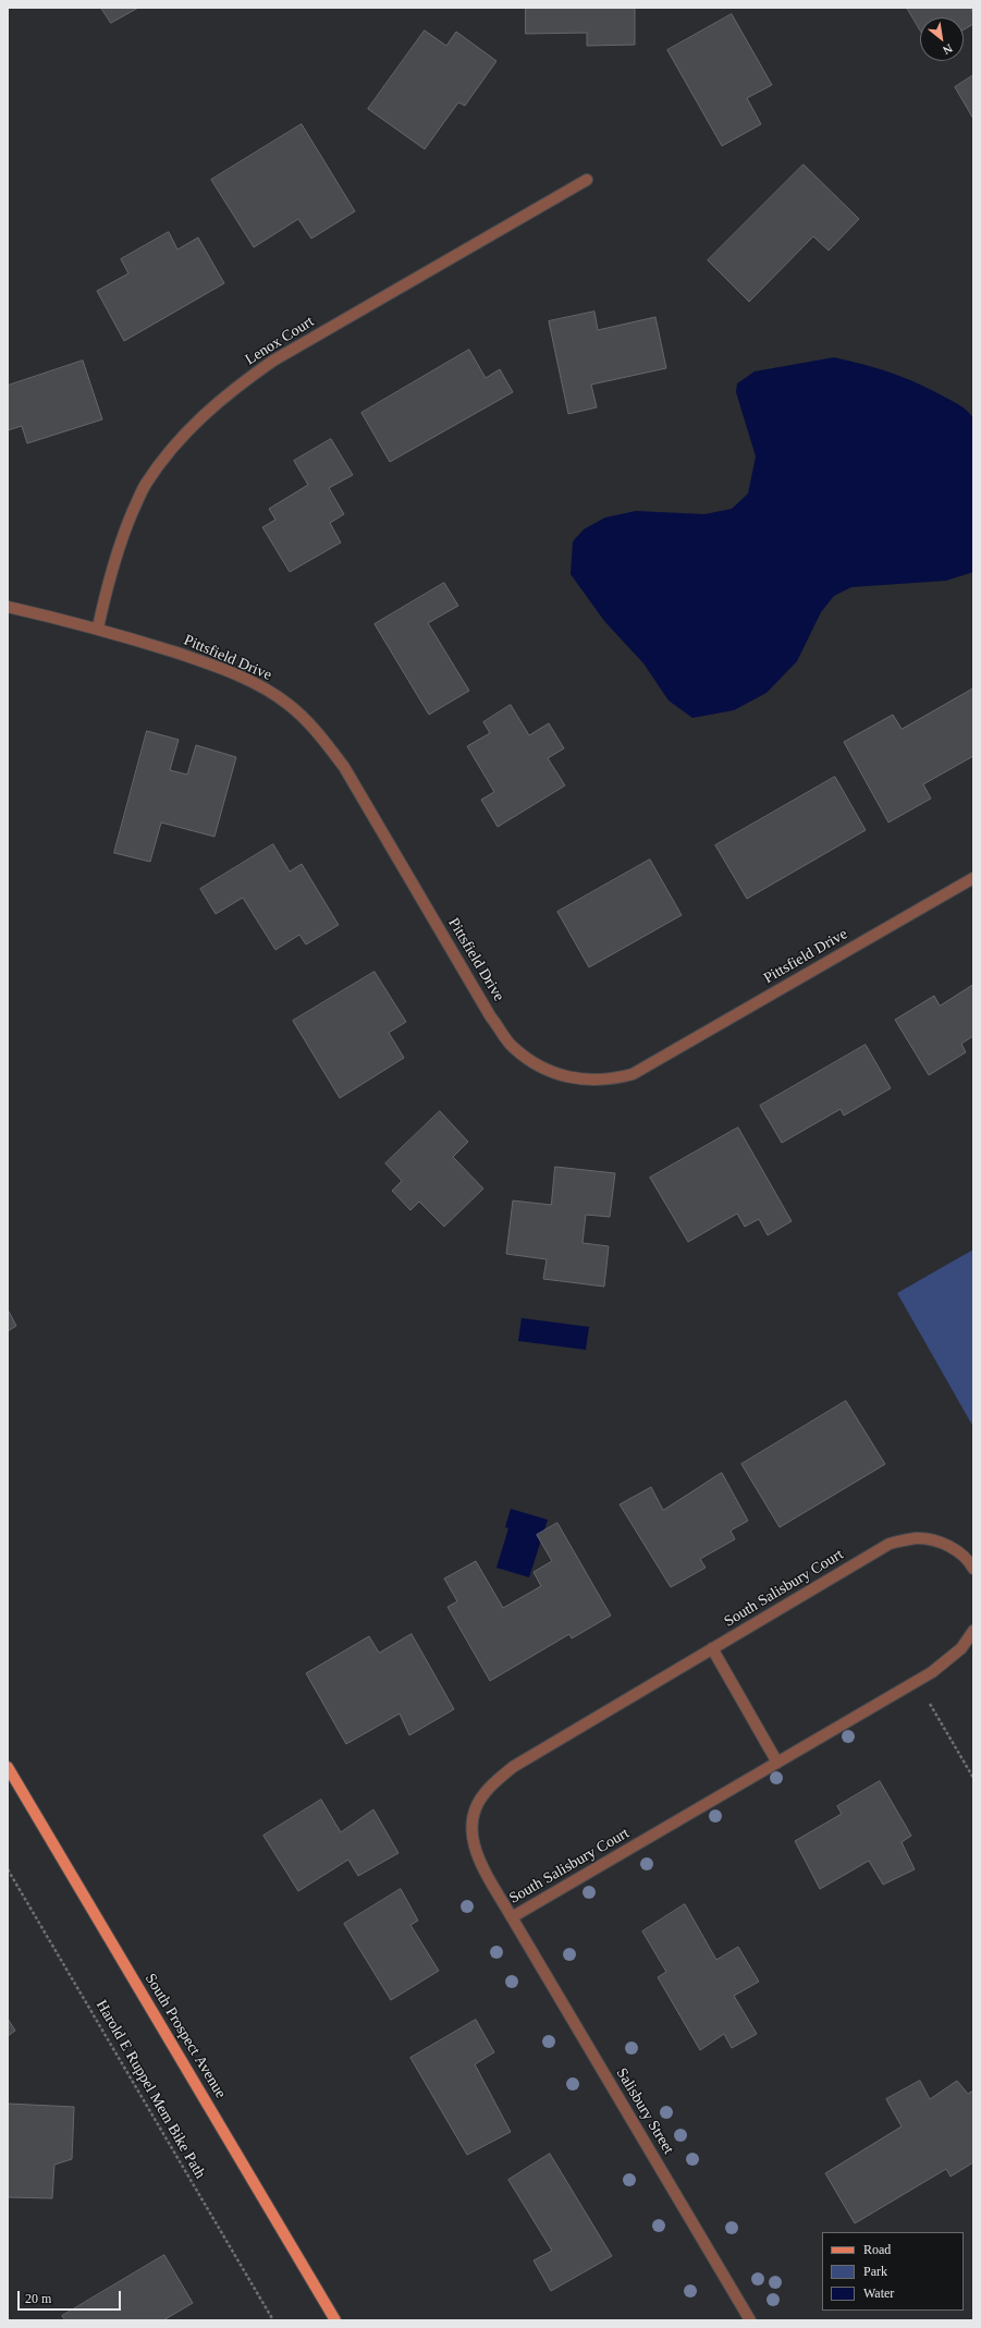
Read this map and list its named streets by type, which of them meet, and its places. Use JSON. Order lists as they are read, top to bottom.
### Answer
{
  "streets": {
    "main road": ["South Prospect Avenue"],
    "street": [
      "Lenox Court",
      "Pittsfield Drive",
      "South Salisbury Court",
      "Salisbury Street"
    ],
    "path": ["Harold E Ruppel Mem Bike Path"]
  },
  "crossings": [
    ["Lenox Court", "Pittsfield Drive"],
    ["South Salisbury Court", "Salisbury Street"]
  ],
  "legend": ["Road", "Park", "Water"],
  "scale_bar": "20 m",
  "north": "bottom right"
}
